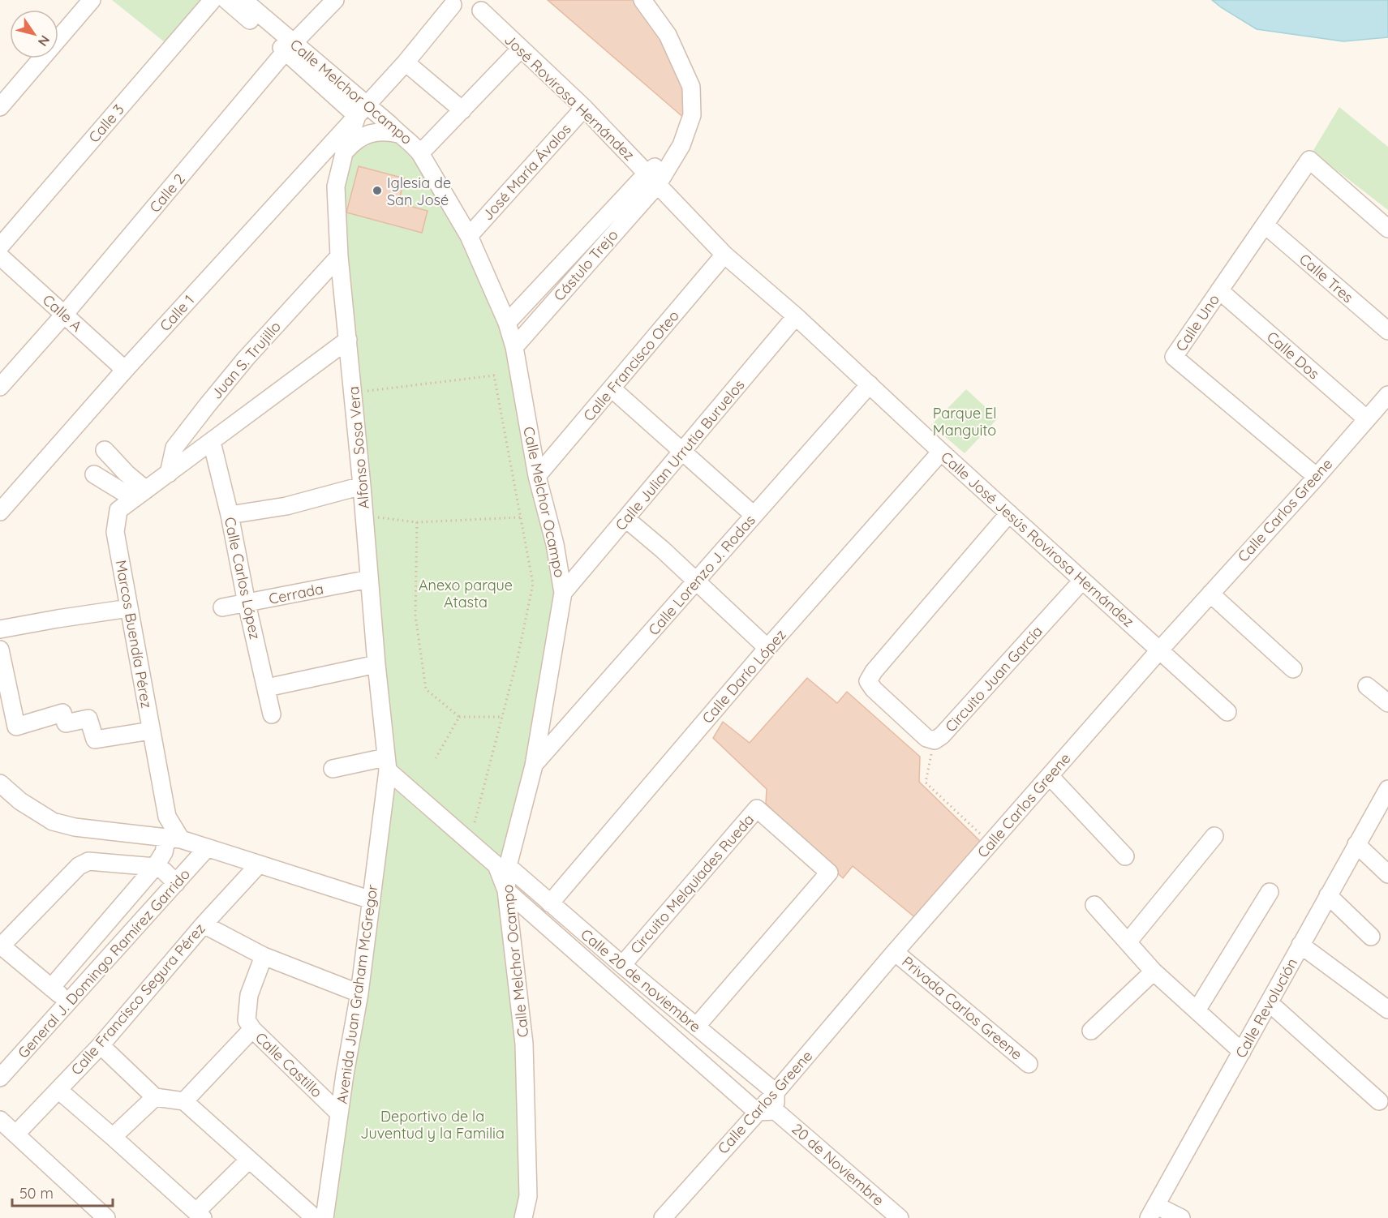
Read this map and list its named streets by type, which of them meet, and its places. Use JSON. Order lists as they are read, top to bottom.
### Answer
{
  "streets": {
    "street": [
      "Calle Melchor Ocampo",
      "José Rovirosa Hernández",
      "Calle 3",
      "José María Ávalos",
      "Calle 2",
      "Cástulo Trejo",
      "Calle Tres",
      "Calle A",
      "Calle 1",
      "Calle Uno",
      "Calle Dos",
      "Juan S. Trujillo",
      "Calle Francisco Oteo",
      "Alfonso Sosa Vera",
      "Calle Julian Urrutia Buruelos",
      "Calle Carlos Greene",
      "Calle José Jesús Rovirosa Hernández",
      "Calle Lorenzo J. Rodas",
      "Calle Carlos López",
      "Cerrada",
      "Marcos Buendía Pérez",
      "Calle Darío López",
      "Circuito Juan García",
      "Circuito Melquiades Rueda",
      "General J. Domingo Ramírez Garrido",
      "Calle 20 de noviembre",
      "Avenida Juan Graham McGregor",
      "Calle Francisco Segura Pérez",
      "Privada Carlos Greene",
      "Calle Revolución",
      "Calle Castillo",
      "20 de Noviembre"
    ]
  },
  "crossings": [
    ["Calle Melchor Ocampo", "José María Ávalos"],
    ["Calle Melchor Ocampo", "Calle 2"],
    ["Calle Melchor Ocampo", "Cástulo Trejo"],
    ["Calle Melchor Ocampo", "Calle 1"],
    ["Calle Melchor Ocampo", "Calle Francisco Oteo"],
    ["Calle Melchor Ocampo", "Alfonso Sosa Vera"],
    ["Calle Melchor Ocampo", "Calle Julian Urrutia Buruelos"],
    ["Calle Melchor Ocampo", "Calle Lorenzo J. Rodas"],
    ["Calle Melchor Ocampo", "Calle 20 de noviembre"],
    ["José Rovirosa Hernández", "José María Ávalos"],
    ["José Rovirosa Hernández", "Cástulo Trejo"],
    ["José Rovirosa Hernández", "Calle José Jesús Rovirosa Hernández"],
    ["Calle 2", "Calle A"],
    ["Cástulo Trejo", "Calle José Jesús Rovirosa Hernández"],
    ["Calle Tres", "Calle Uno"],
    ["Calle A", "Calle 1"],
    ["Calle 1", "Alfonso Sosa Vera"],
    ["Calle Uno", "Calle Dos"],
    ["Calle Uno", "Calle Carlos Greene"],
    ["Calle Dos", "Calle Carlos Greene"],
    ["Juan S. Trujillo", "Alfonso Sosa Vera"],
    ["Juan S. Trujillo", "Marcos Buendía Pérez"],
    ["Calle Francisco Oteo", "Calle José Jesús Rovirosa Hernández"],
    ["Alfonso Sosa Vera", "Cerrada"],
    ["Alfonso Sosa Vera", "Marcos Buendía Pérez"],
    ["Alfonso Sosa Vera", "Avenida Juan Graham McGregor"],
    ["Calle Julian Urrutia Buruelos", "Calle José Jesús Rovirosa Hernández"],
    ["Calle Carlos Greene", "Calle José Jesús Rovirosa Hernández"],
    ["Calle Carlos Greene", "Calle 20 de noviembre"],
    ["Calle Carlos Greene", "Privada Carlos Greene"],
    ["Calle José Jesús Rovirosa Hernández", "Calle Lorenzo J. Rodas"],
    ["Calle José Jesús Rovirosa Hernández", "Calle Darío López"],
    ["Calle José Jesús Rovirosa Hernández", "Circuito Juan García"],
    ["Calle Carlos López", "Cerrada"],
    ["Calle Carlos López", "Marcos Buendía Pérez"],
    ["Calle Darío López", "Calle 20 de noviembre"],
    ["Circuito Melquiades Rueda", "Calle 20 de noviembre"],
    ["Avenida Juan Graham McGregor", "Calle Castillo"]
  ],
  "parks": ["Parque El Manguito", "Anexo parque Atasta", "Deportivo de la Juventud y la Familia"],
  "places": ["Iglesia de San José"],
  "scale_bar": "50 m",
  "north": "bottom right"
}
